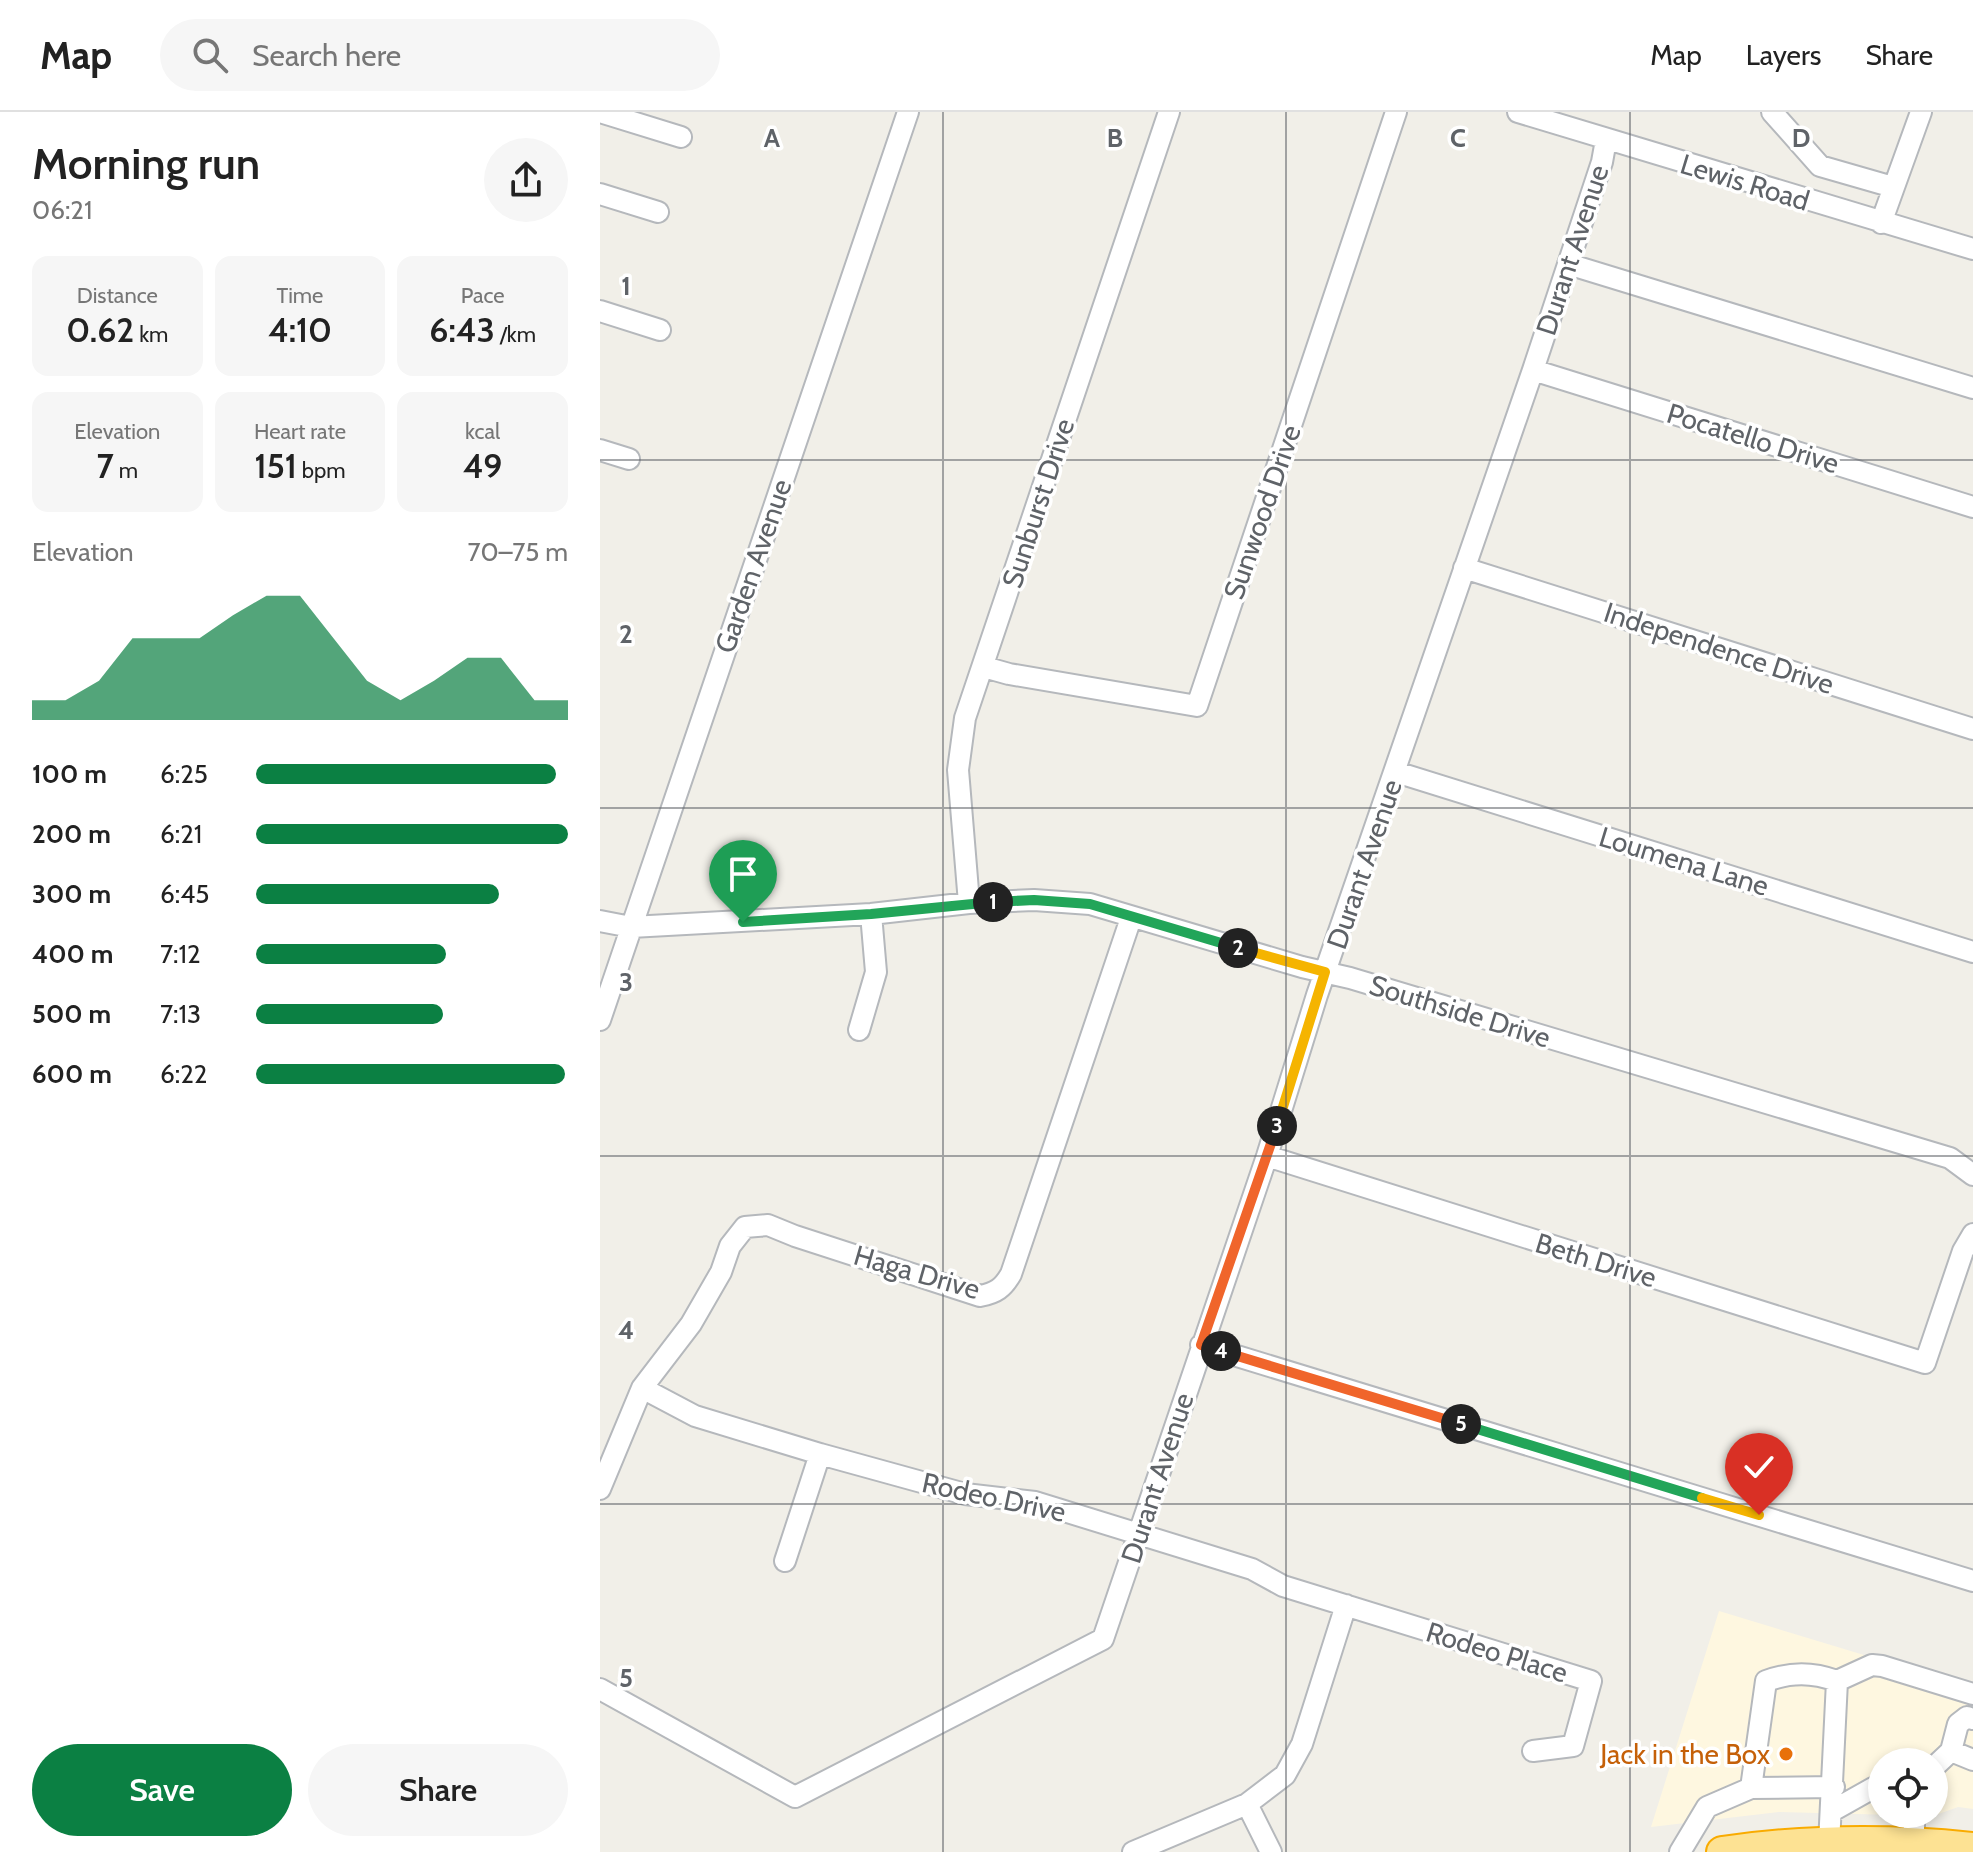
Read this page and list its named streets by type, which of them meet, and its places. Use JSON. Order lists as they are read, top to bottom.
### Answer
{
  "streets": {
    "street": [
      "Lewis Road",
      "Durant Avenue",
      "Pocatello Drive",
      "Sunburst Drive",
      "Sunwood Drive",
      "Garden Avenue",
      "Independence Drive",
      "Loumena Lane",
      "Southside Drive",
      "Beth Drive",
      "Haga Drive",
      "Rodeo Drive",
      "Rodeo Place"
    ]
  },
  "crossings": [
    ["Lewis Road", "Durant Avenue"],
    ["Durant Avenue", "Pocatello Drive"],
    ["Durant Avenue", "Independence Drive"],
    ["Durant Avenue", "Loumena Lane"],
    ["Durant Avenue", "Southside Drive"],
    ["Durant Avenue", "Beth Drive"],
    ["Durant Avenue", "Rodeo Drive"],
    ["Sunburst Drive", "Sunwood Drive"],
    ["Sunburst Drive", "Southside Drive"],
    ["Garden Avenue", "Southside Drive"],
    ["Southside Drive", "Haga Drive"],
    ["Haga Drive", "Rodeo Drive"],
    ["Rodeo Drive", "Rodeo Place"]
  ],
  "places": ["Jack in the Box"],
  "page": {
    "header": "Map",
    "search": "Search here",
    "nav": ["Map", "Layers", "Share"],
    "heading": ["Morning run", "06:21"],
    "stats": [
      ["Distance", "0.62 km"],
      ["Time", "4:10"],
      ["Pace", "6:43 /km"],
      ["Elevation", "7 m"],
      ["Heart rate", "151 bpm"],
      ["kcal", "49"]
    ],
    "chart": ["Elevation", "70–75 m"],
    "list": [
      {
        "name": "100 m",
        "note": "6:25"
      },
      {
        "name": "200 m",
        "note": "6:21"
      },
      {
        "name": "300 m",
        "note": "6:45"
      },
      {
        "name": "400 m",
        "note": "7:12"
      },
      {
        "name": "500 m",
        "note": "7:13"
      },
      {
        "name": "600 m",
        "note": "6:22"
      }
    ],
    "pins": [
      "1",
      "2",
      "3",
      "4",
      "5"
    ],
    "buttons": ["Save", "Share"]
  },
  "grid": {
    "columns": [
      "A",
      "B",
      "C",
      "D"
    ],
    "rows": [
      "1",
      "2",
      "3",
      "4",
      "5"
    ]
  }
}
